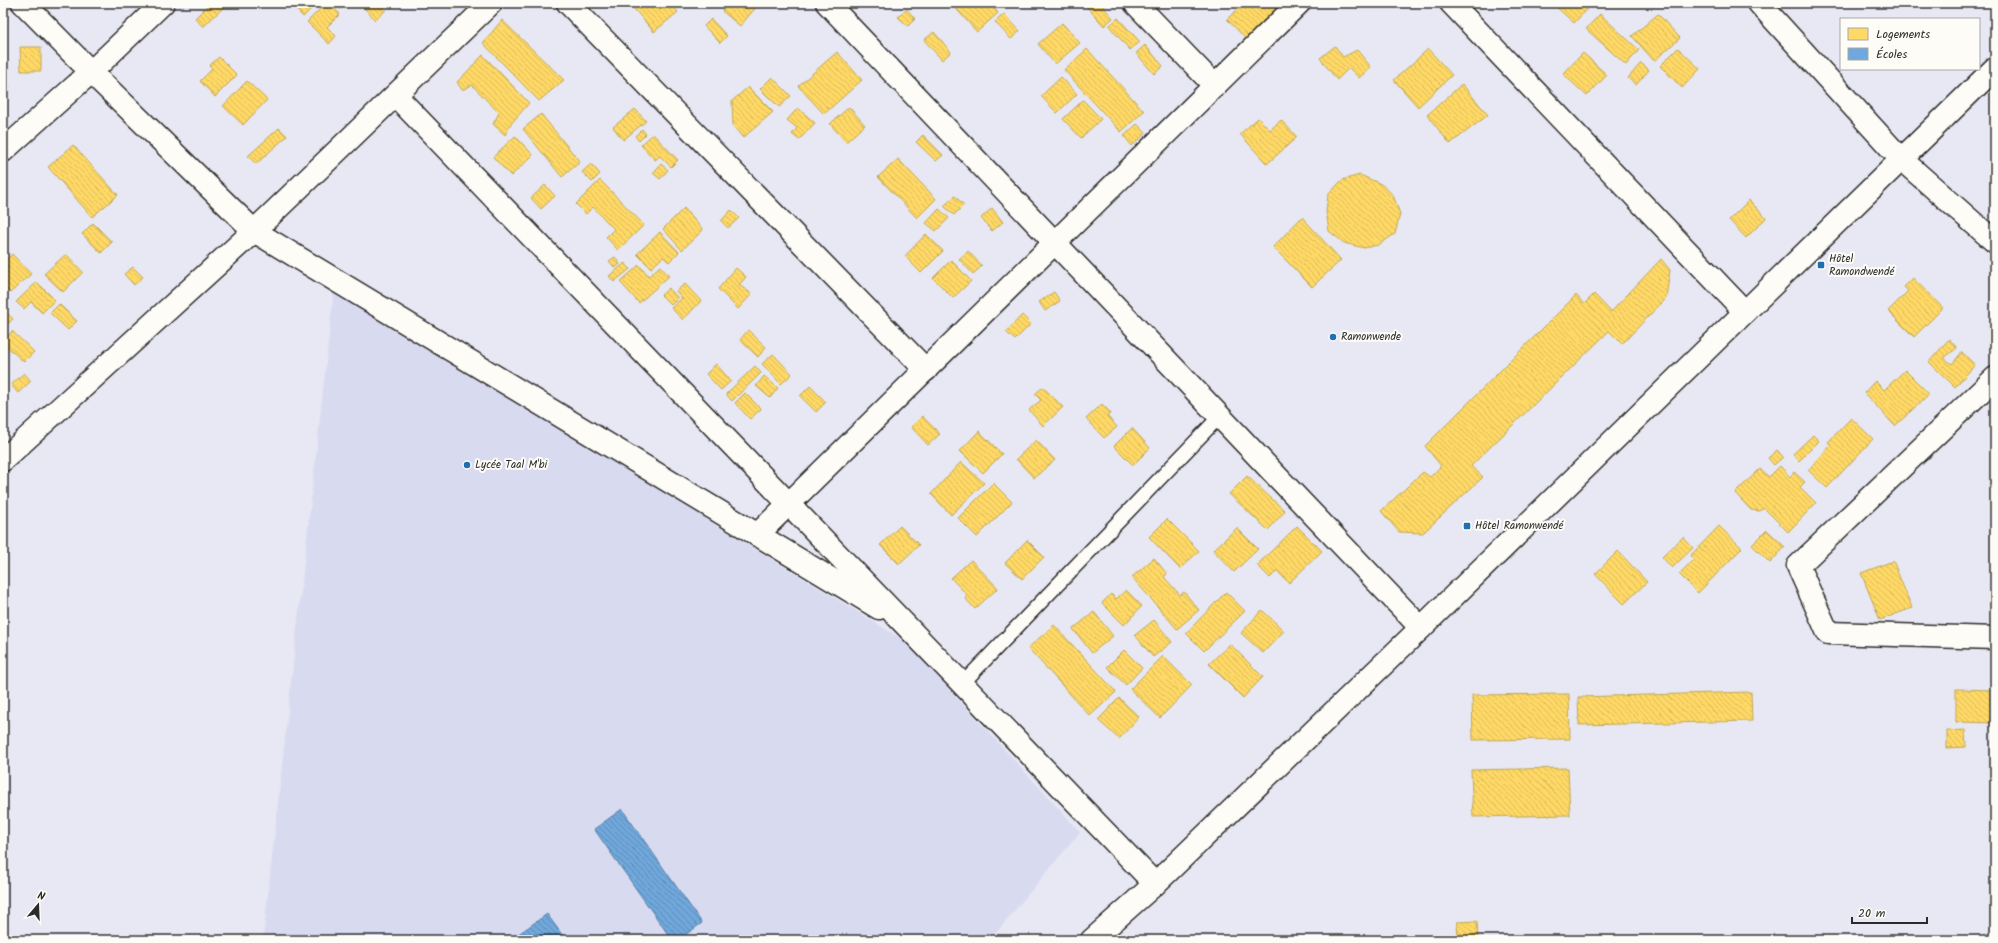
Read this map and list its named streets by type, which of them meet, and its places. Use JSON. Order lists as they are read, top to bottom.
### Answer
{
  "places": {
    "transit": ["Hôtel Ramondwendé", "Hôtel Ramonwendé"],
    "other": ["Ramonwende", "Lycée Taal M'bi"]
  },
  "legend": ["Logements", "Écoles"],
  "scale_bar": "20 m",
  "north": "top"
}
